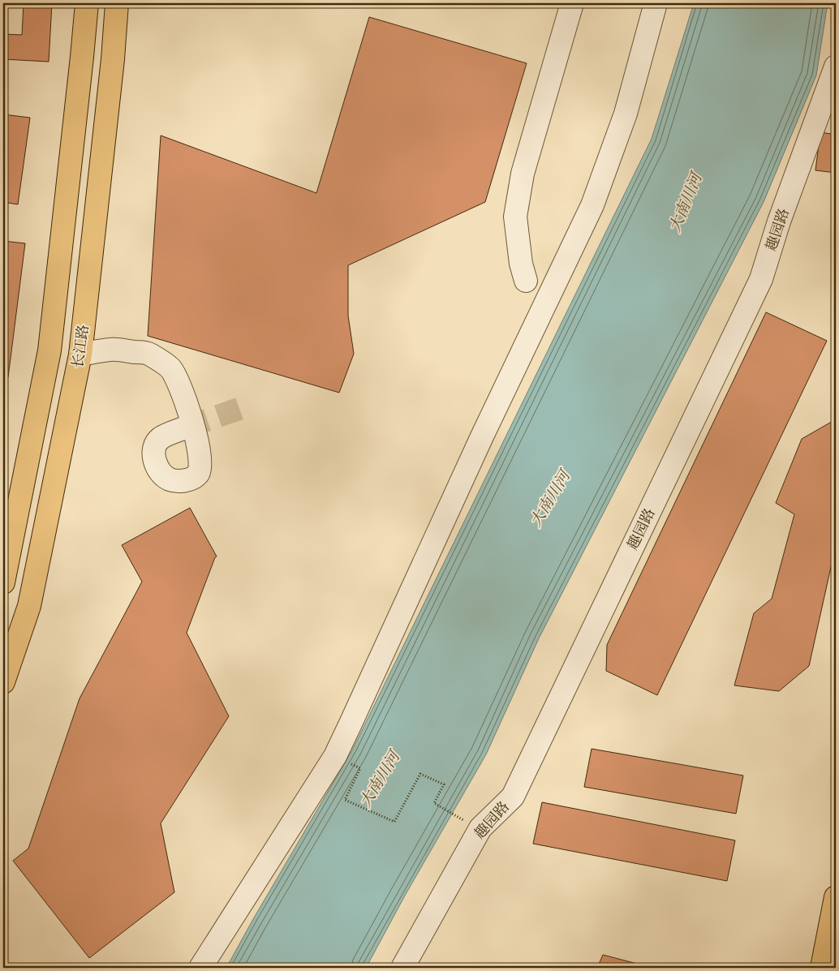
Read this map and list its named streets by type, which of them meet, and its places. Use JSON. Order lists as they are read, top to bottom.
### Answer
{
  "streets": {
    "main road": ["长江路"],
    "street": ["趣园路"]
  },
  "water": ["大南川河"]
}
